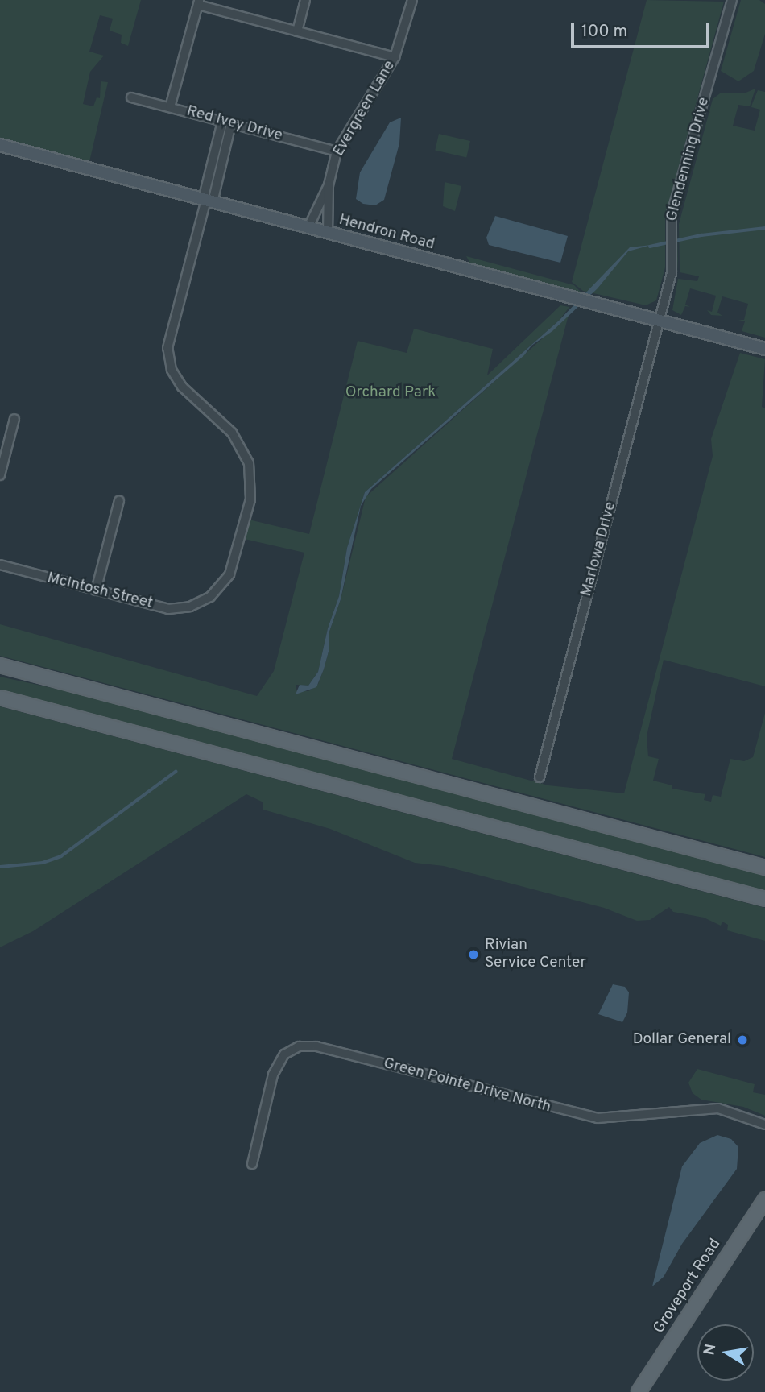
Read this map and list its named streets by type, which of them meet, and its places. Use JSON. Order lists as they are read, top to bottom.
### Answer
{
  "streets": {
    "main road": ["Groveport Road"],
    "street": [
      "Evergreen Lane",
      "Red Ivey Drive",
      "Glendenning Drive",
      "Hendron Road",
      "Marlowa Drive",
      "McIntosh Street",
      "Green Pointe Drive North"
    ]
  },
  "crossings": [
    ["Evergreen Lane", "Red Ivey Drive"],
    ["Evergreen Lane", "Hendron Road"],
    ["Glendenning Drive", "Hendron Road"],
    ["Glendenning Drive", "Marlowa Drive"],
    ["Hendron Road", "Marlowa Drive"],
    ["Hendron Road", "McIntosh Street"]
  ],
  "parks": ["Orchard Park"],
  "places": ["Rivian Service Center", "Dollar General"],
  "scale_bar": "100 m",
  "north": "left"
}
